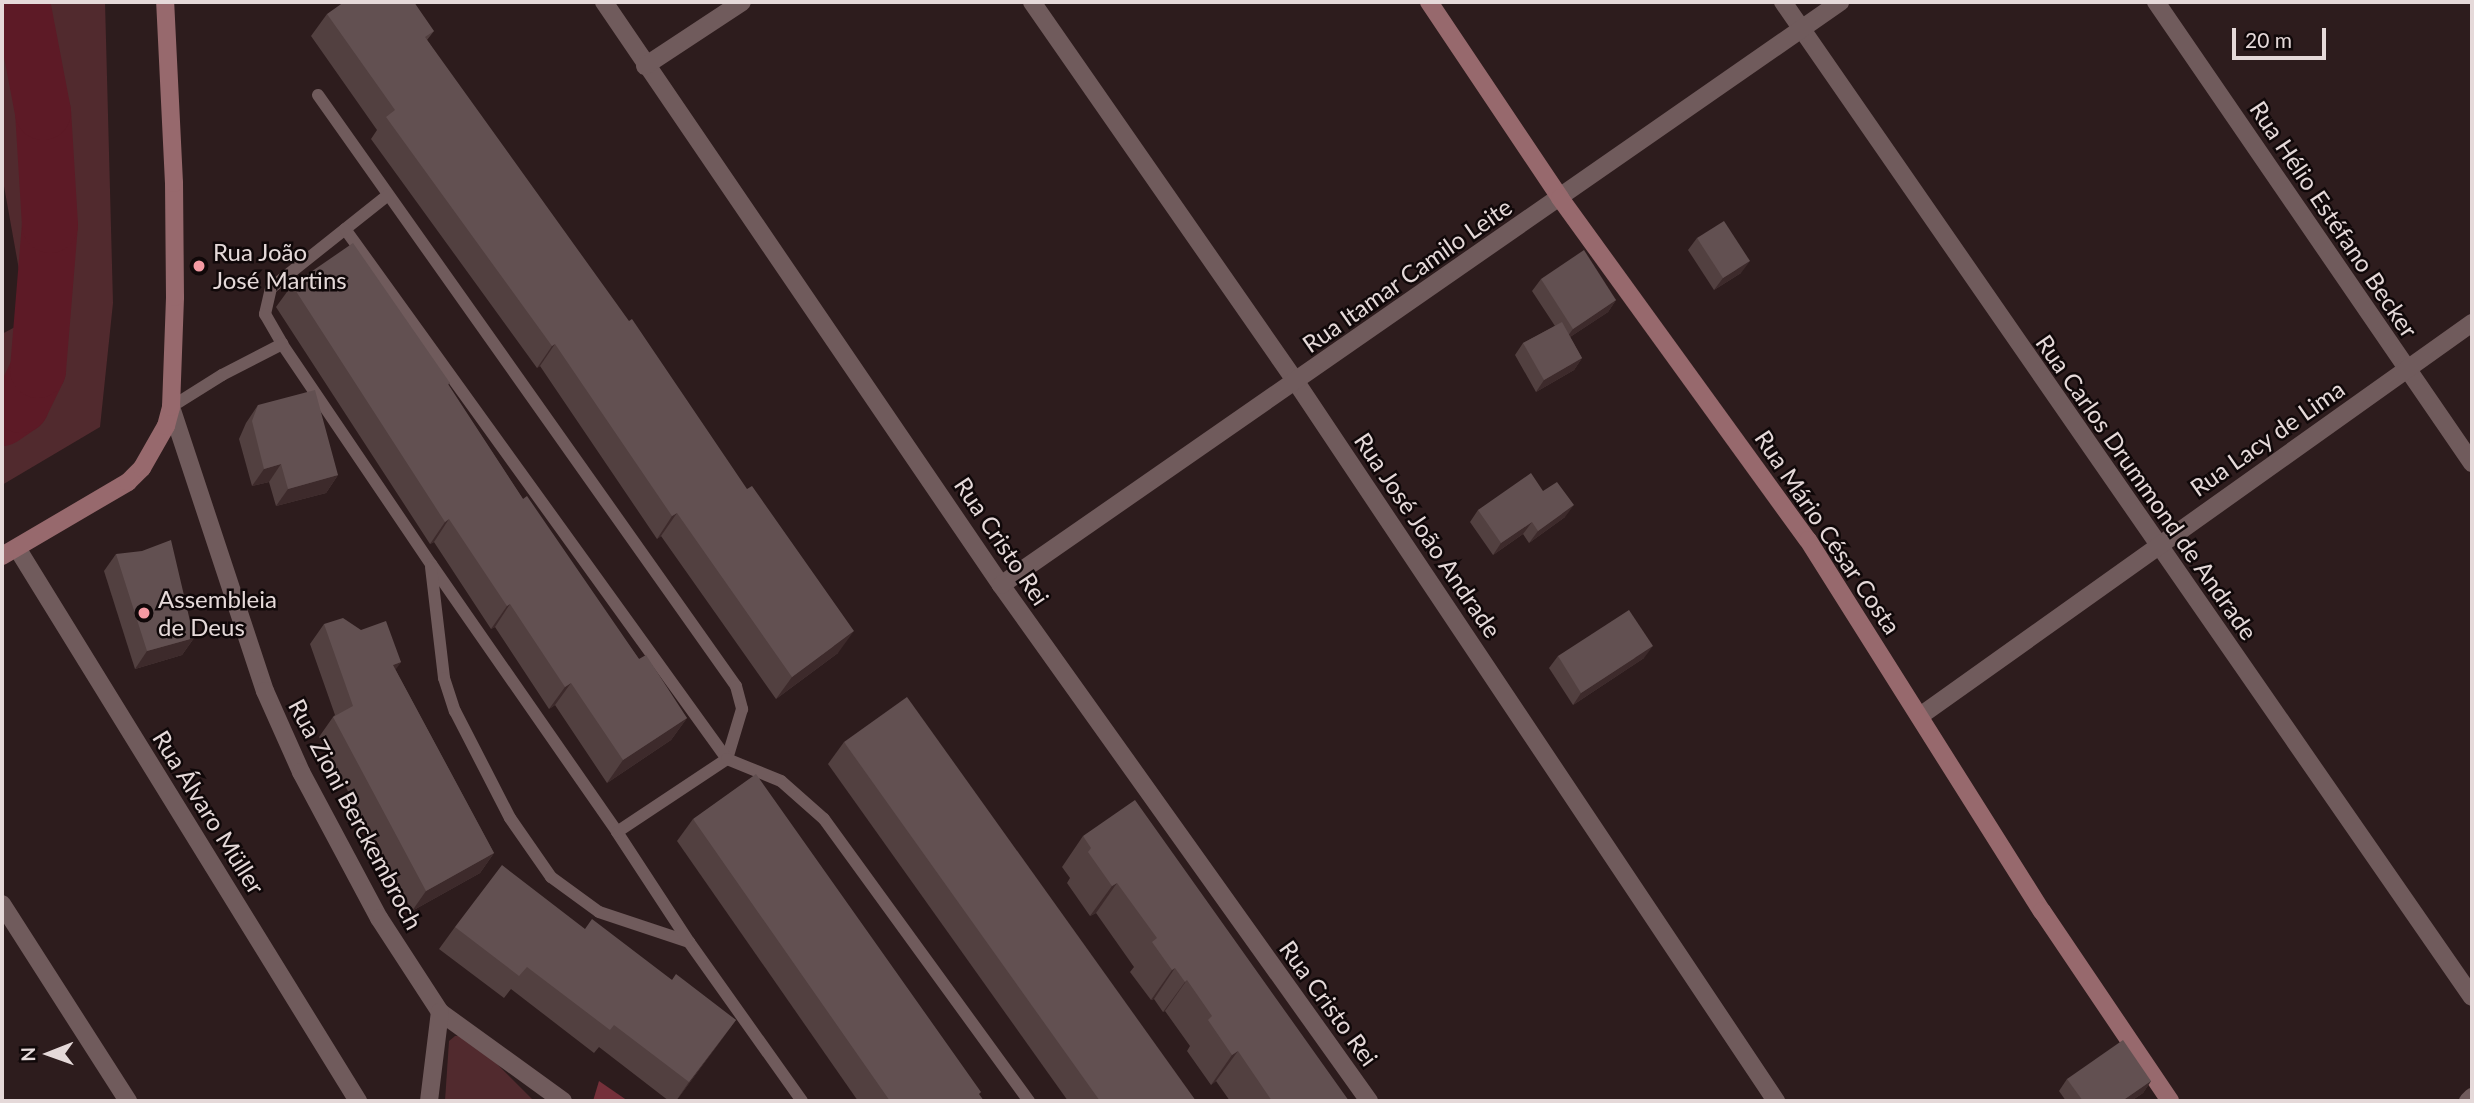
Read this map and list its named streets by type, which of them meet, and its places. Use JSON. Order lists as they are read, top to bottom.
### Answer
{
  "streets": {
    "street": [
      "Rua Hélio Estéfano Becker",
      "Rua Itamar Camilo Leite",
      "Rua Lacy de Lima",
      "Rua Carlos Drummond de Andrade",
      "Rua Mário César Costa",
      "Rua José João Andrade",
      "Rua Cristo Rei",
      "Rua Álvaro Müller",
      "Rua Zioni Berckembroch"
    ]
  },
  "crossings": [
    ["Rua Hélio Estéfano Becker", "Rua Lacy de Lima"],
    ["Rua Itamar Camilo Leite", "Rua Carlos Drummond de Andrade"],
    ["Rua Itamar Camilo Leite", "Rua Mário César Costa"],
    ["Rua Itamar Camilo Leite", "Rua José João Andrade"],
    ["Rua Itamar Camilo Leite", "Rua Cristo Rei"],
    ["Rua Lacy de Lima", "Rua Carlos Drummond de Andrade"],
    ["Rua Lacy de Lima", "Rua Mário César Costa"]
  ],
  "places": ["Rua João José Martins", "Assembleia de Deus"],
  "scale_bar": "20 m",
  "north": "left"
}
